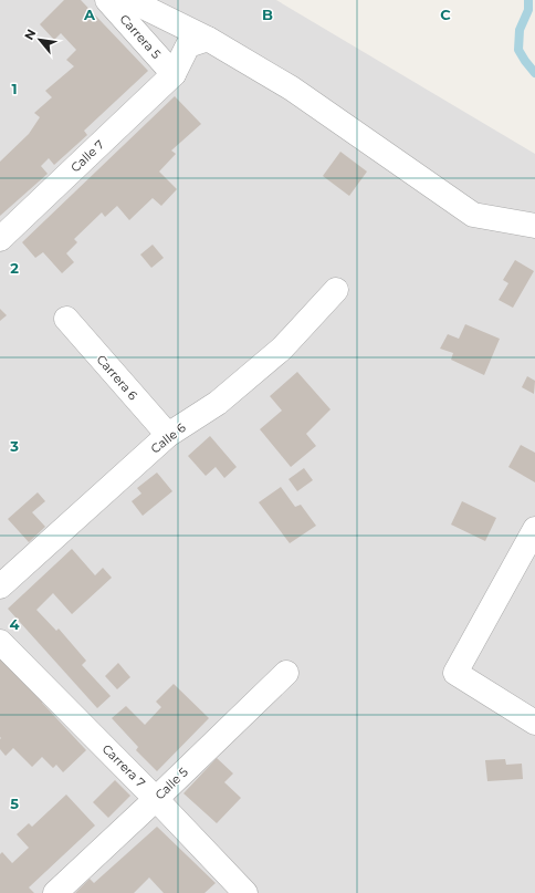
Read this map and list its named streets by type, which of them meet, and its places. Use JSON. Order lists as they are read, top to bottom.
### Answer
{
  "streets": {
    "street": [
      "Carrera 5",
      "Calle 7",
      "Carrera 6",
      "Calle 6",
      "Carrera 7",
      "Calle 5"
    ]
  },
  "crossings": [
    ["Carrera 5", "Calle 7"],
    ["Carrera 6", "Calle 6"],
    ["Carrera 7", "Calle 5"]
  ],
  "north": "top left",
  "grid": {
    "columns": ["A", "B", "C"],
    "rows": [
      "1",
      "2",
      "3",
      "4",
      "5"
    ]
  }
}
